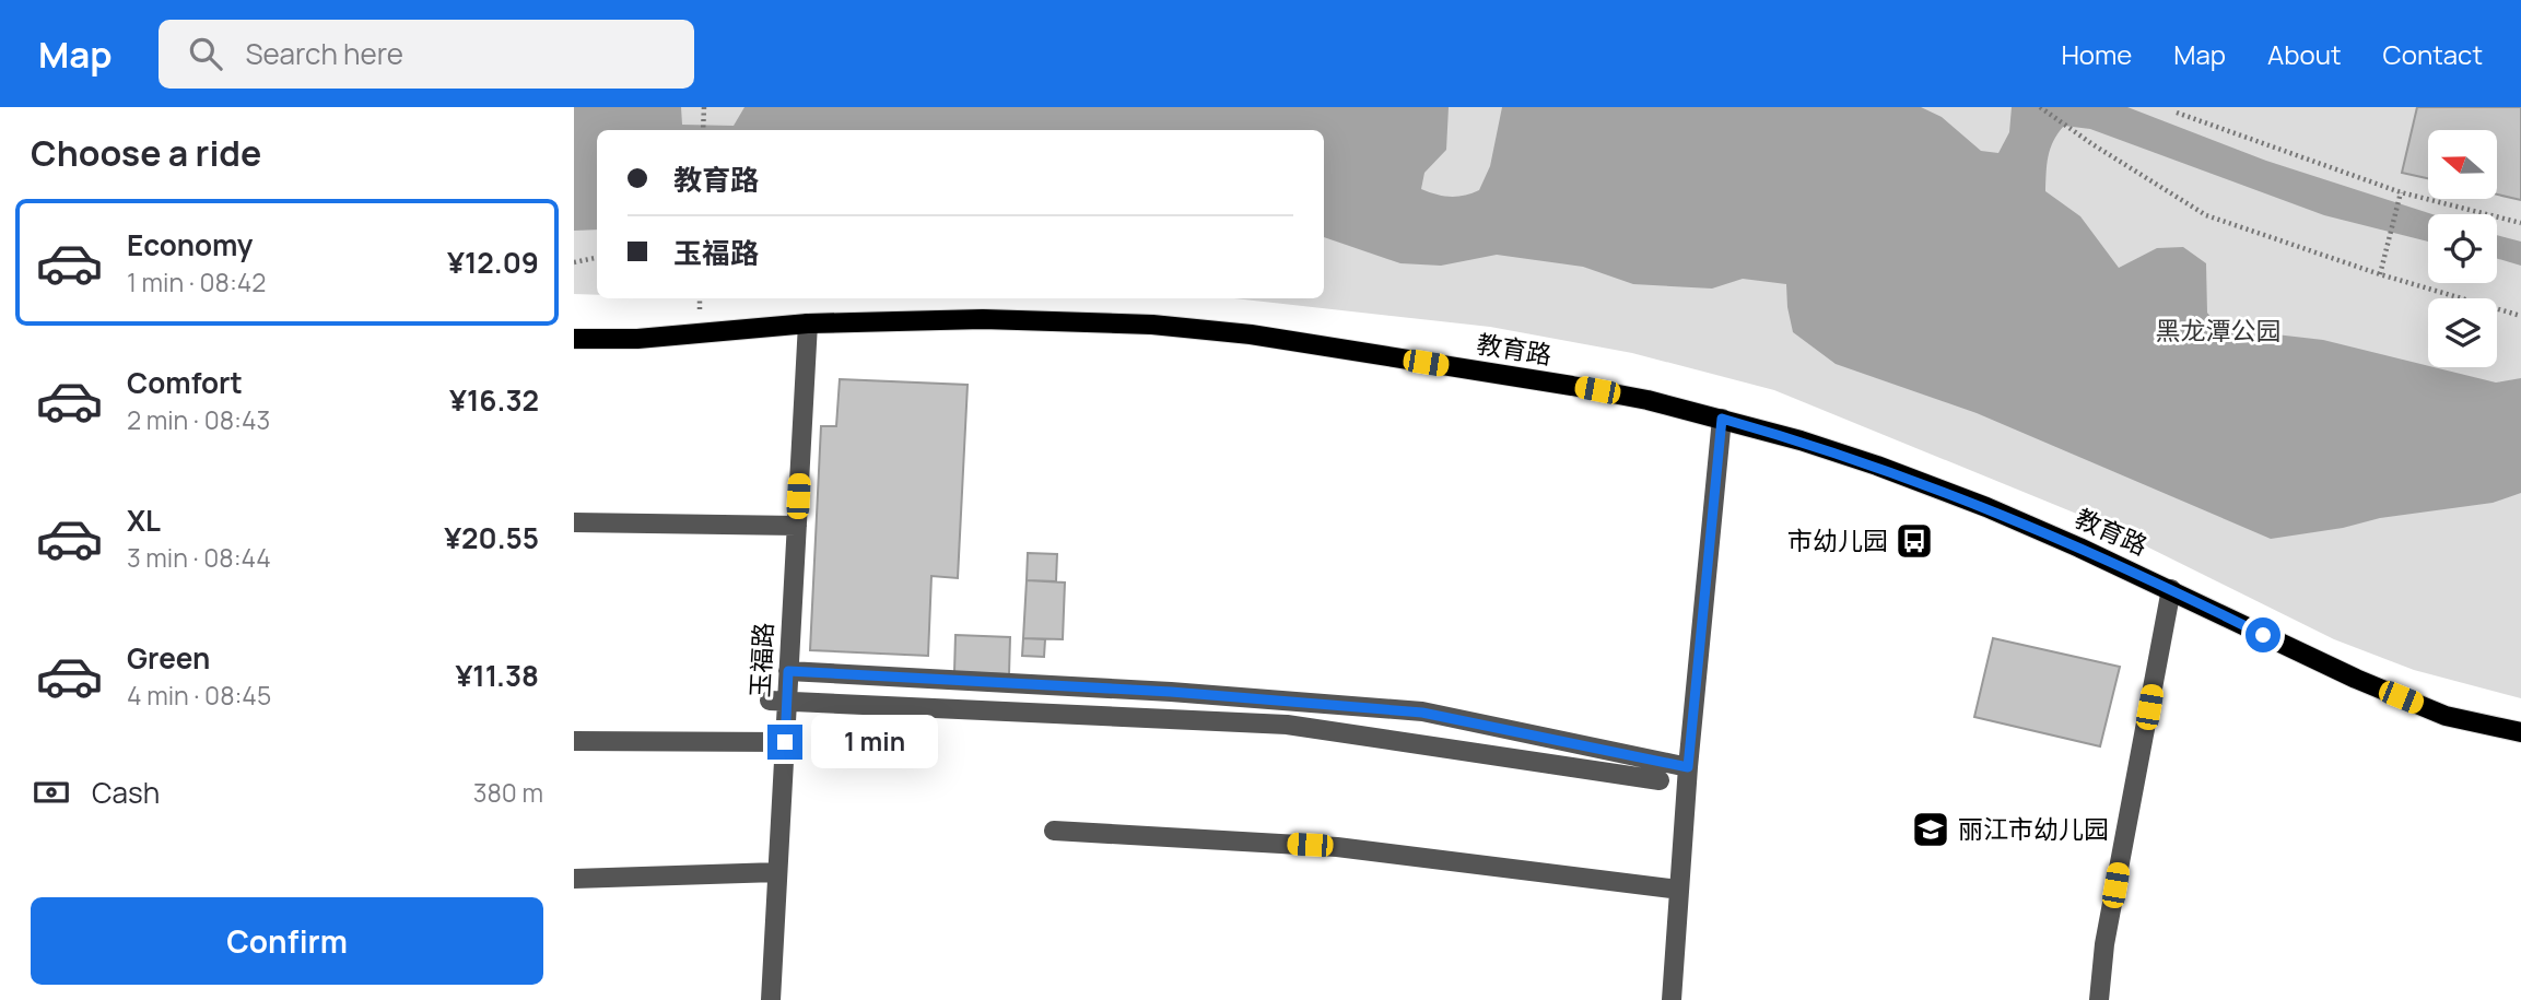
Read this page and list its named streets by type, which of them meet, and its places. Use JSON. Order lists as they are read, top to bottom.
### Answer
{
  "streets": {
    "main road": ["教育路"],
    "street": ["玉福路"]
  },
  "crossings": [
    ["教育路", "玉福路"]
  ],
  "parks": ["黑龙潭公园"],
  "places": {
    "bus stop": ["市幼儿园"],
    "school or university": ["丽江市幼儿园"]
  },
  "north": "left",
  "page": {
    "header": "Map",
    "search": "Search here",
    "nav": [
      "Home",
      "Map",
      "About",
      "Contact"
    ],
    "heading": "Choose a ride",
    "banner": ["教育路", "玉福路"],
    "list": [
      {
        "name": "Economy",
        "note": "1 min · 08:42",
        "value": "¥12.09"
      },
      {
        "name": "Comfort",
        "note": "2 min · 08:43",
        "value": "¥16.32"
      },
      {
        "name": "XL",
        "note": "3 min · 08:44",
        "value": "¥20.55"
      },
      {
        "name": "Green",
        "note": "4 min · 08:45",
        "value": "¥11.38"
      }
    ],
    "bubble": "1 min",
    "pay": ["Cash", "380 m"],
    "buttons": "Confirm"
  }
}
